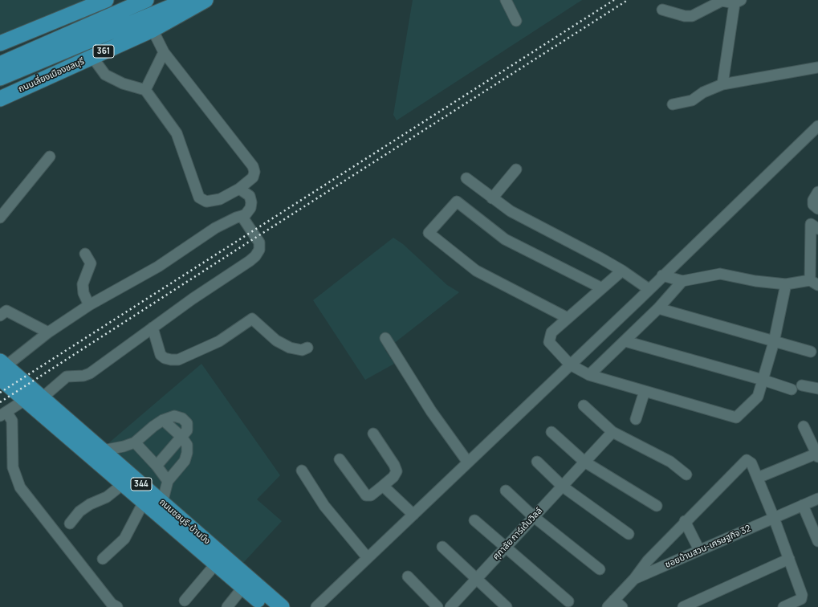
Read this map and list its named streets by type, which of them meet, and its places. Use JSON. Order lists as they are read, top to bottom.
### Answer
{
  "streets": {
    "highway": [
      "361",
      "ถนนเลี่ยงเมืองชลบุรี",
      "344",
      "ถนนชลบุรี-บ้านบึง"
    ],
    "street": ["ศุภาลัย การ์เด้นวิลล์", "ซอยบ้านสวน-เศรษฐกิจ 32"]
  }
}
